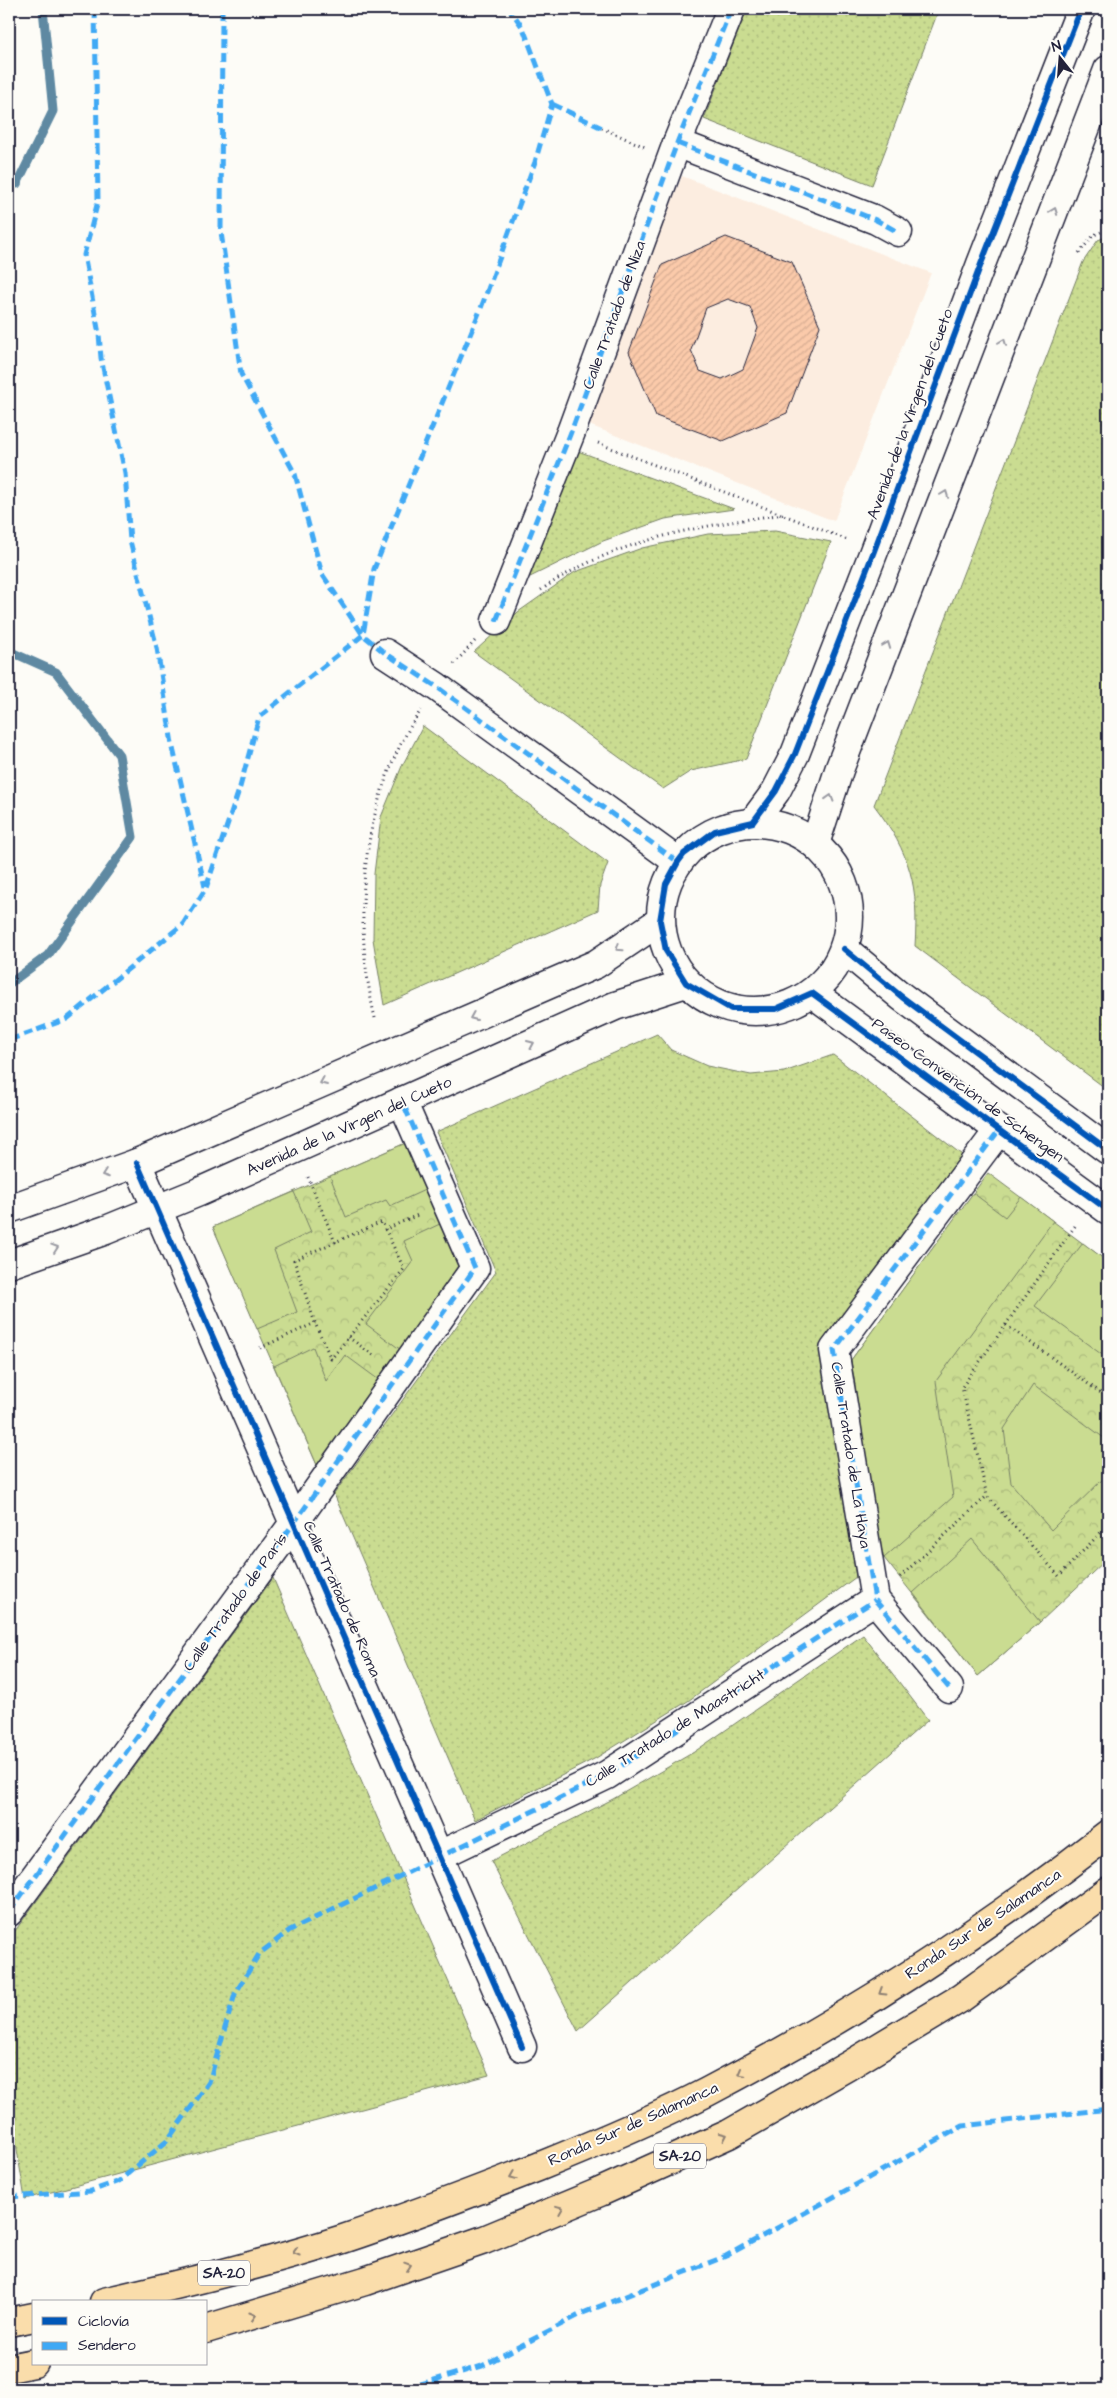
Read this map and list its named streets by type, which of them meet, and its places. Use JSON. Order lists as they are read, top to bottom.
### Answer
{
  "streets": {
    "highway": ["Ronda Sur de Salamanca", "SA-20"],
    "street": [
      "Calle Tratado de Niza",
      "Avenida de la Virgen del Cueto",
      "Paseo Convención de Schengen",
      "Calle Tratado de La Haya",
      "Calle Tratado de Roma",
      "Calle Tratado de París",
      "Calle Tratado de Maastricht"
    ]
  },
  "crossings": [
    ["Avenida de la Virgen del Cueto", "Calle Tratado de Roma"],
    ["Avenida de la Virgen del Cueto", "Calle Tratado de París"],
    ["Paseo Convención de Schengen", "Calle Tratado de La Haya"],
    ["Calle Tratado de La Haya", "Calle Tratado de Maastricht"],
    ["Calle Tratado de Roma", "Calle Tratado de París"],
    ["Calle Tratado de Roma", "Calle Tratado de Maastricht"]
  ],
  "legend": ["Ciclovía", "Sendero"],
  "north": "top"
}
